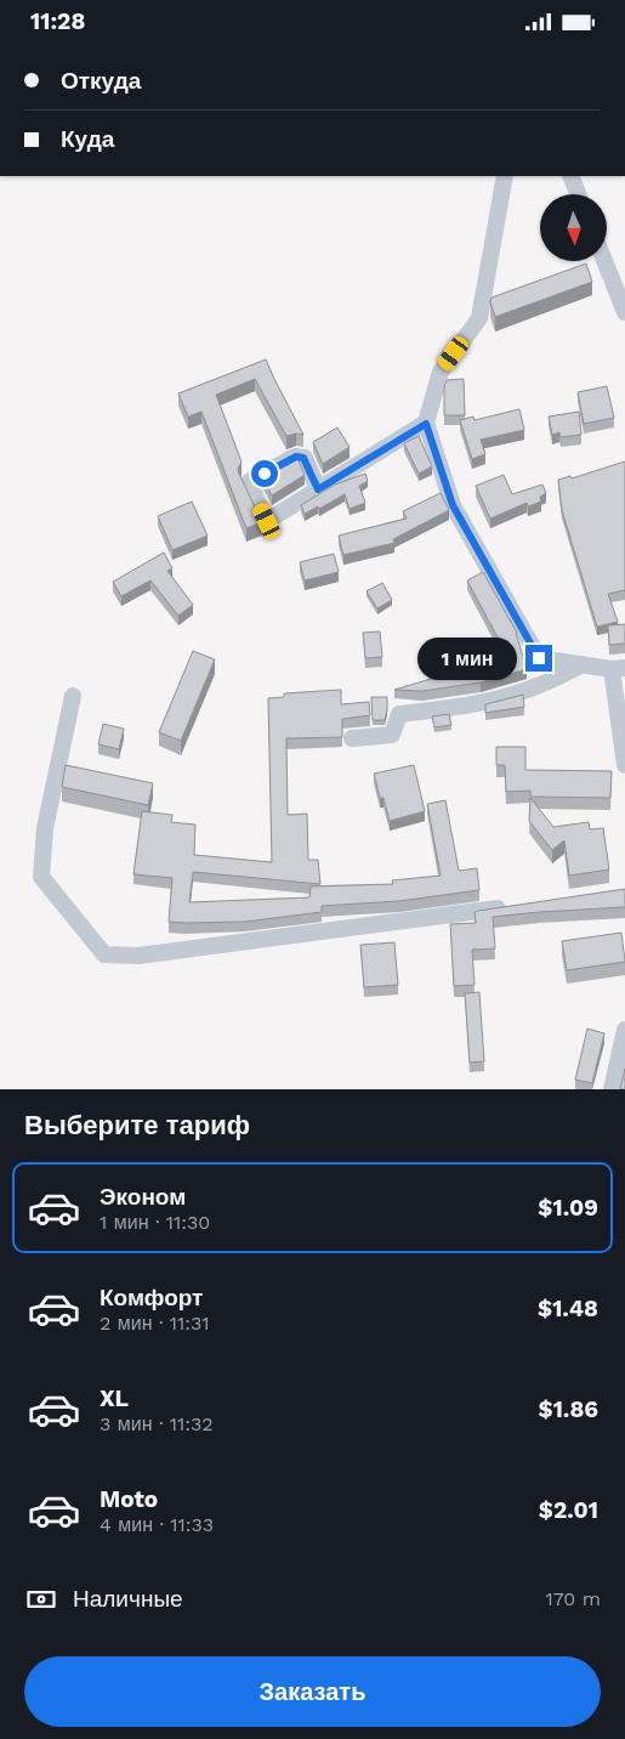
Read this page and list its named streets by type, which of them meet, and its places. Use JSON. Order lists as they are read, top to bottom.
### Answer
{
  "north": "bottom",
  "page": {
    "status": "11:28",
    "banner": ["Откуда", "Куда"],
    "bubble": "1 мин",
    "heading": "Выберите тариф",
    "list": [
      {
        "name": "Эконом",
        "note": "1 мин · 11:30",
        "value": "$1.09"
      },
      {
        "name": "Комфорт",
        "note": "2 мин · 11:31",
        "value": "$1.48"
      },
      {
        "name": "XL",
        "note": "3 мин · 11:32",
        "value": "$1.86"
      },
      {
        "name": "Moto",
        "note": "4 мин · 11:33",
        "value": "$2.01"
      }
    ],
    "pay": ["Наличные", "170 m"],
    "buttons": "Заказать"
  }
}
